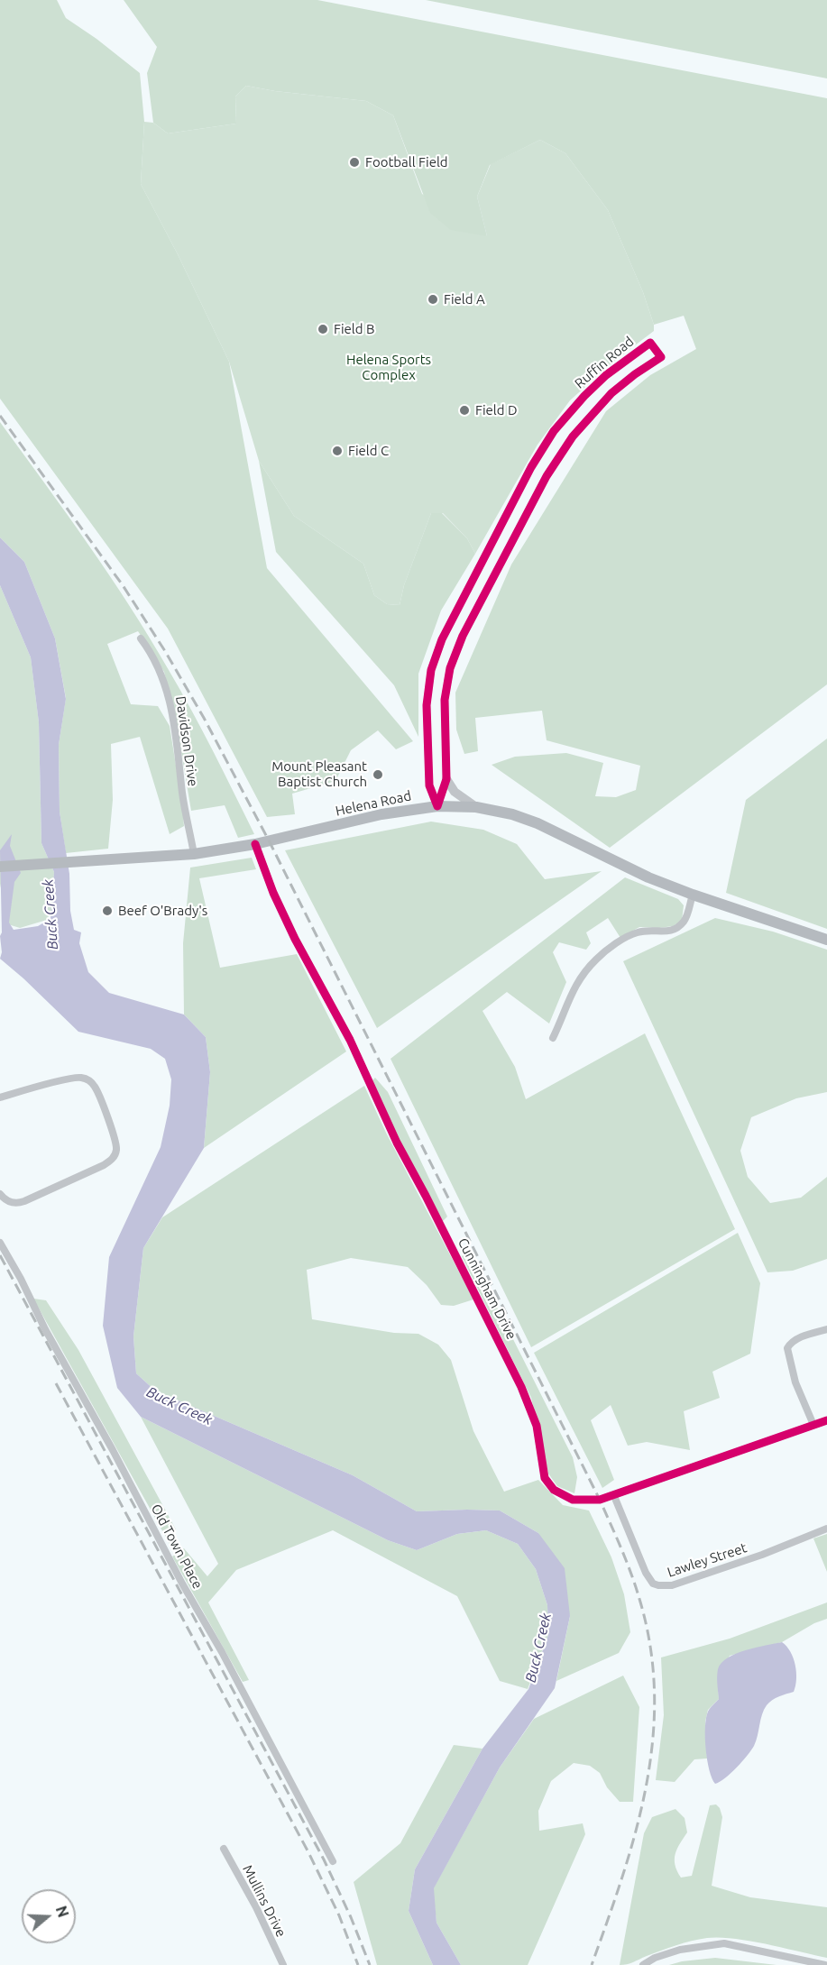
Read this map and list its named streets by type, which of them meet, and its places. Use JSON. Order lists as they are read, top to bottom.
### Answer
{
  "streets": {
    "main road": ["Helena Road"],
    "street": [
      "Ruffin Road",
      "Davidson Drive",
      "Cunningham Drive",
      "Old Town Place",
      "Lawley Street",
      "Mullins Drive"
    ]
  },
  "crossings": [
    ["Ruffin Road", "Helena Road"],
    ["Davidson Drive", "Helena Road"],
    ["Helena Road", "Cunningham Drive"],
    ["Cunningham Drive", "Lawley Street"]
  ],
  "water": ["Buck Creek"],
  "parks": ["Helena Sports Complex"],
  "places": [
    "Football Field",
    "Field A",
    "Field B",
    "Field D",
    "Field C",
    "Mount Pleasant Baptist Church",
    "Beef O'Brady's"
  ],
  "north": "right"
}
